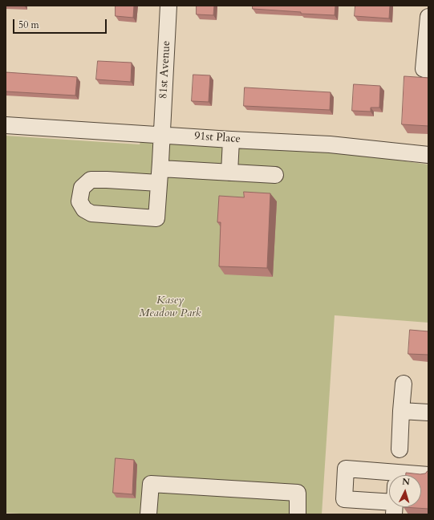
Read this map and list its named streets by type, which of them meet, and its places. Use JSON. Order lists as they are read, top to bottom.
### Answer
{
  "streets": {
    "street": ["81st Avenue", "91st Place"]
  },
  "crossings": [
    ["81st Avenue", "91st Place"]
  ],
  "parks": ["Kasey Meadow Park"],
  "scale_bar": "50 m",
  "north": "top"
}
